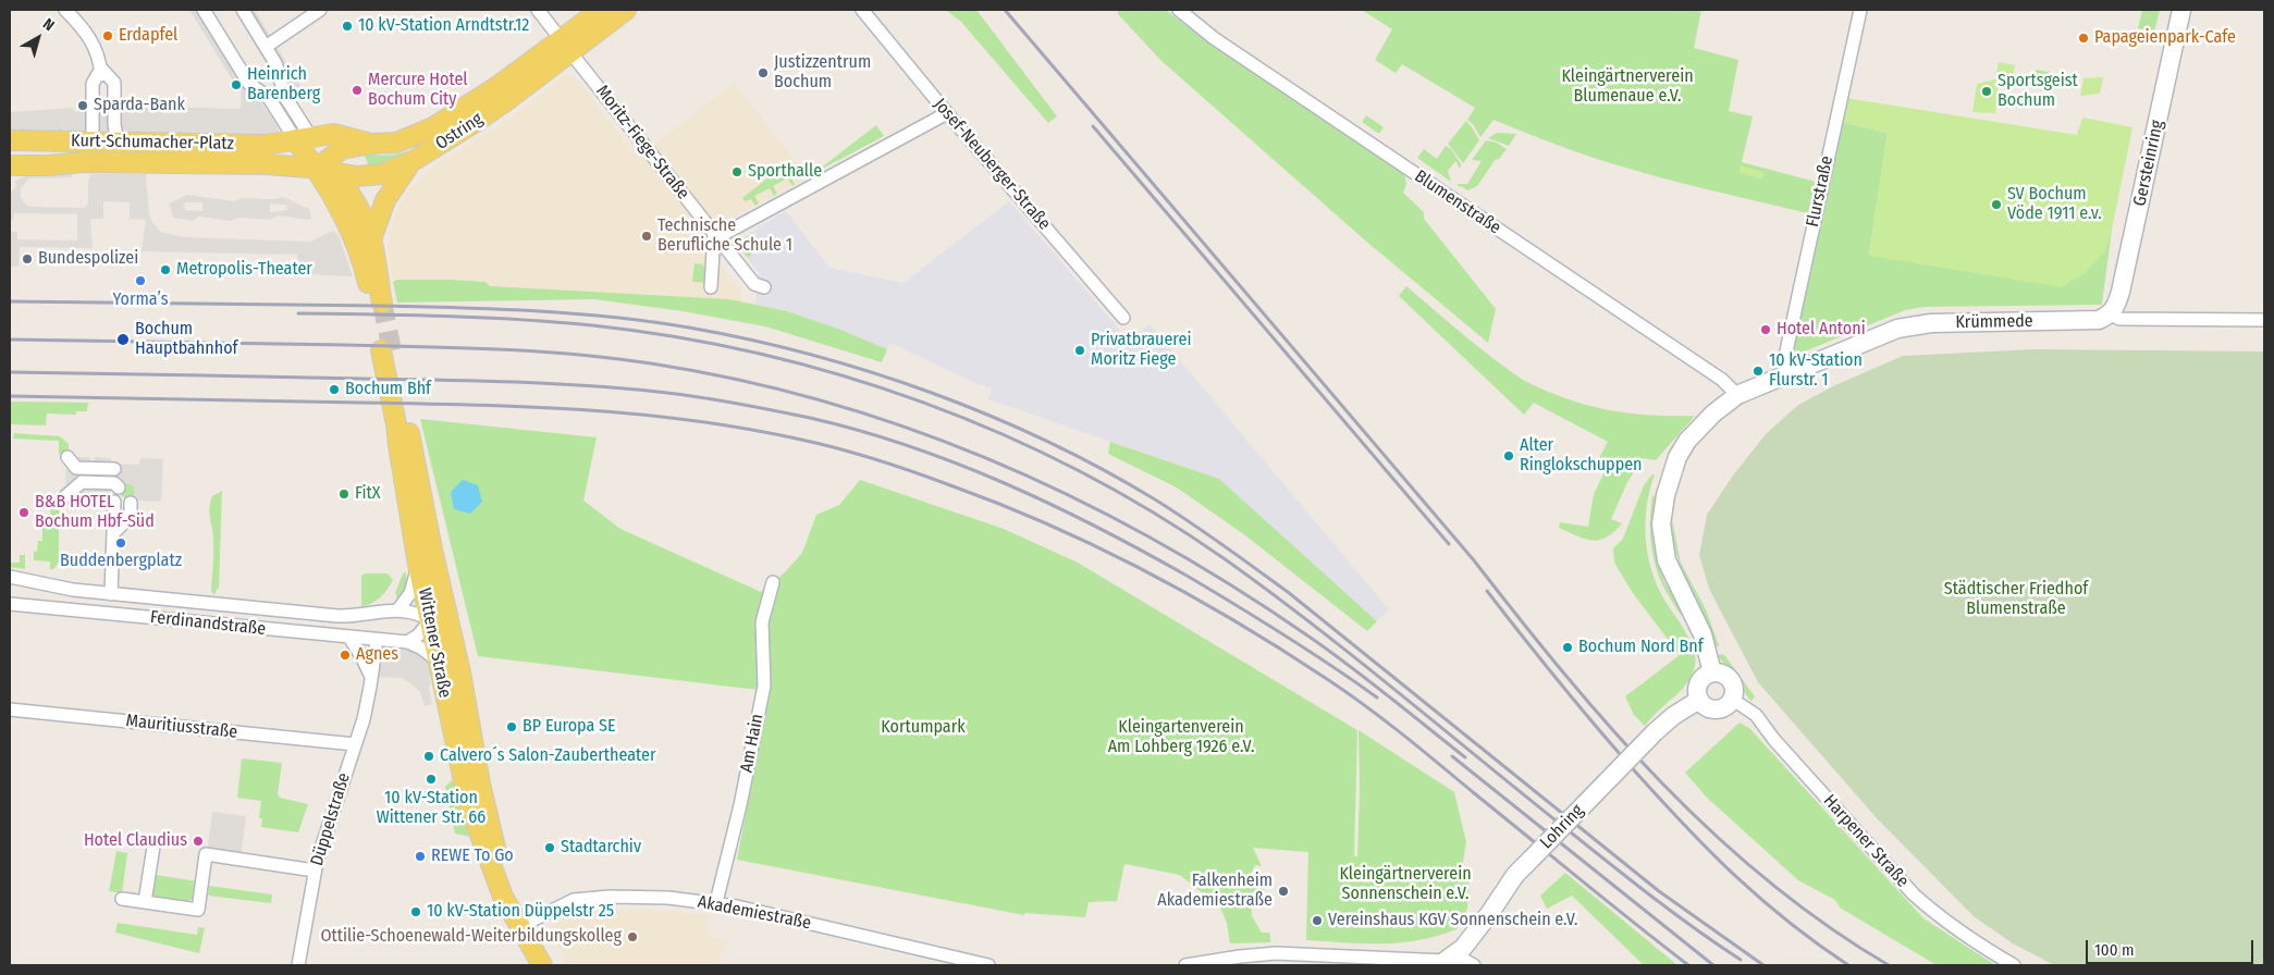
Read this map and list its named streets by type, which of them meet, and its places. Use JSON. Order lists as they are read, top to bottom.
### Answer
{
  "streets": {
    "main road": ["Ostring", "Kurt-Schumacher-Platz", "Wittener Straße"],
    "street": [
      "Moritz-Fiege-Straße",
      "Gersteinring",
      "Josef-Neuberger-Straße",
      "Flurstraße",
      "Blumenstraße",
      "Krümmede",
      "Ferdinandstraße",
      "Mauritiusstraße",
      "Am Hain",
      "Düppelstraße",
      "Lohring",
      "Harpener Straße",
      "Akademiestraße"
    ]
  },
  "crossings": [
    ["Ostring", "Kurt-Schumacher-Platz"],
    ["Ostring", "Moritz-Fiege-Straße"],
    ["Gersteinring", "Krümmede"],
    ["Flurstraße", "Krümmede"],
    ["Blumenstraße", "Krümmede"],
    ["Ferdinandstraße", "Wittener Straße"],
    ["Ferdinandstraße", "Düppelstraße"],
    ["Wittener Straße", "Akademiestraße"],
    ["Mauritiusstraße", "Düppelstraße"],
    ["Am Hain", "Akademiestraße"],
    ["Lohring", "Harpener Straße"]
  ],
  "parks": [
    "Kleingärtnerverein Blumenaue e.V.",
    "Städtischer Friedhof Blumenstraße",
    "Kortumpark",
    "Kleingartenverein Am Lohberg 1926 e.V.",
    "Kleingärtnerverein Sonnenschein e.V."
  ],
  "places": [
    "10 kV-Station Arndtstr.12",
    "Erdapfel",
    "Papageienpark-Cafe",
    "Justizzentrum Bochum",
    "Heinrich Barenberg",
    "Mercure Hotel Bochum City",
    "Sportsgeist Bochum",
    "Sparda-Bank",
    "Sporthalle",
    "SV Bochum Vöde 1911 e.v.",
    "Technische Berufliche Schule 1",
    "Bundespolizei",
    "Metropolis-Theater",
    "Yorma’s",
    "Hotel Antoni",
    "Bochum Hauptbahnhof",
    "Privatbrauerei Moritz Fiege",
    "10 kV-Station Flurstr. 1",
    "Bochum Bhf",
    "Alter Ringlokschuppen",
    "FitX",
    "B&B HOTEL Bochum Hbf-Süd",
    "Buddenbergplatz",
    "Bochum Nord Bnf",
    "Agnes",
    "BP Europa SE",
    "Calvero´s Salon-Zaubertheater",
    "10 kV-Station Wittener Str. 66",
    "Hotel Claudius",
    "Stadtarchiv",
    "REWE To Go",
    "Falkenheim Akademiestraße",
    "10 kV-Station Düppelstr 25",
    "Vereinshaus KGV Sonnenschein e.V.",
    "Ottilie-Schoenewald-Weiterbildungskolleg"
  ],
  "scale_bar": "100 m",
  "north": "top right"
}
